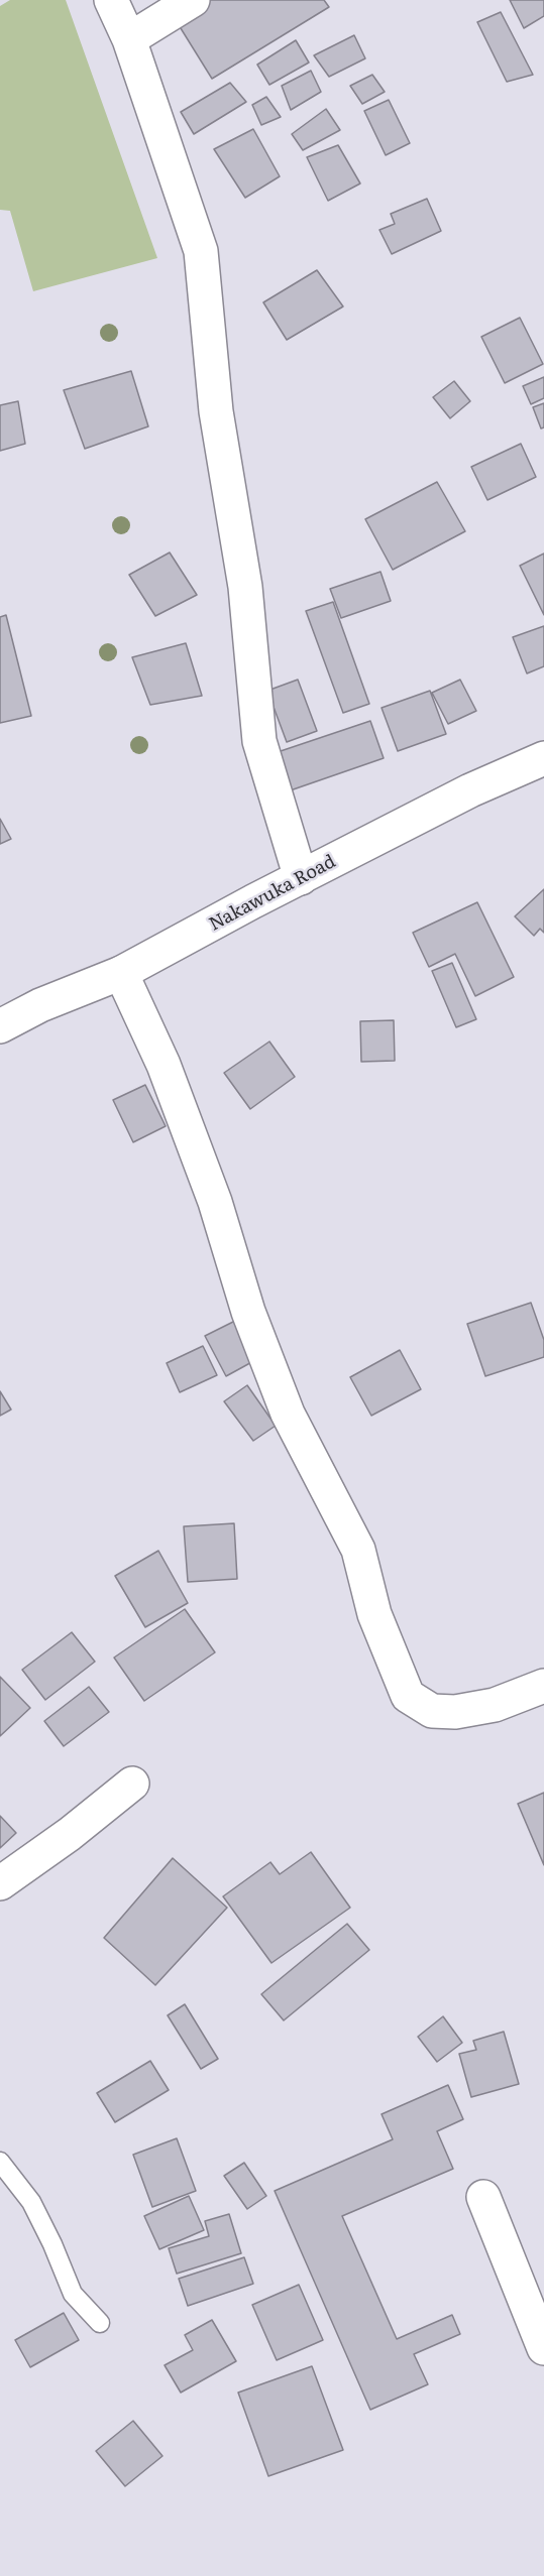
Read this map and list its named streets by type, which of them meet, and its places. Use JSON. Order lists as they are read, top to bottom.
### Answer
{
  "streets": {
    "street": ["Nakawuka Road"]
  }
}
